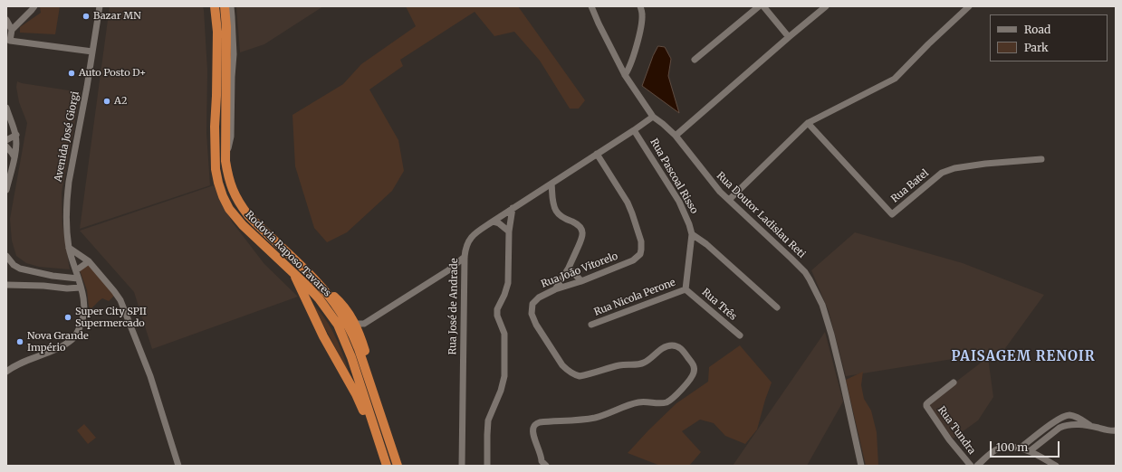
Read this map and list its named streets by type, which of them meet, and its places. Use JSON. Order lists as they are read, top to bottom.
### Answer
{
  "streets": {
    "highway": ["Rodovia Raposo Tavares"],
    "street": [
      "Avenida José Giorgi",
      "Rua Pascoal Risso",
      "Rua Batel",
      "Rua Doutor Ladislau Reti",
      "Rua João Vitorelo",
      "Rua Nicola Perone",
      "Rua Três",
      "Rua José de Andrade",
      "Rua Tundra"
    ]
  },
  "crossings": [
    ["Rua Pascoal Risso", "Rua Nicola Perone"],
    ["Rua Pascoal Risso", "Rua Três"],
    ["Rua Pascoal Risso", "Rua José de Andrade"],
    ["Rua Doutor Ladislau Reti", "Rua José de Andrade"],
    ["Rua João Vitorelo", "Rua José de Andrade"],
    ["Rua Nicola Perone", "Rua Três"]
  ],
  "districts": ["PAISAGEM RENOIR"],
  "places": [
    "Bazar MN",
    "Auto Posto D+",
    "A2",
    "Super City SPII Supermercado",
    "Nova Grande Império"
  ],
  "legend": ["Road", "Park"],
  "scale_bar": "100 m"
}
